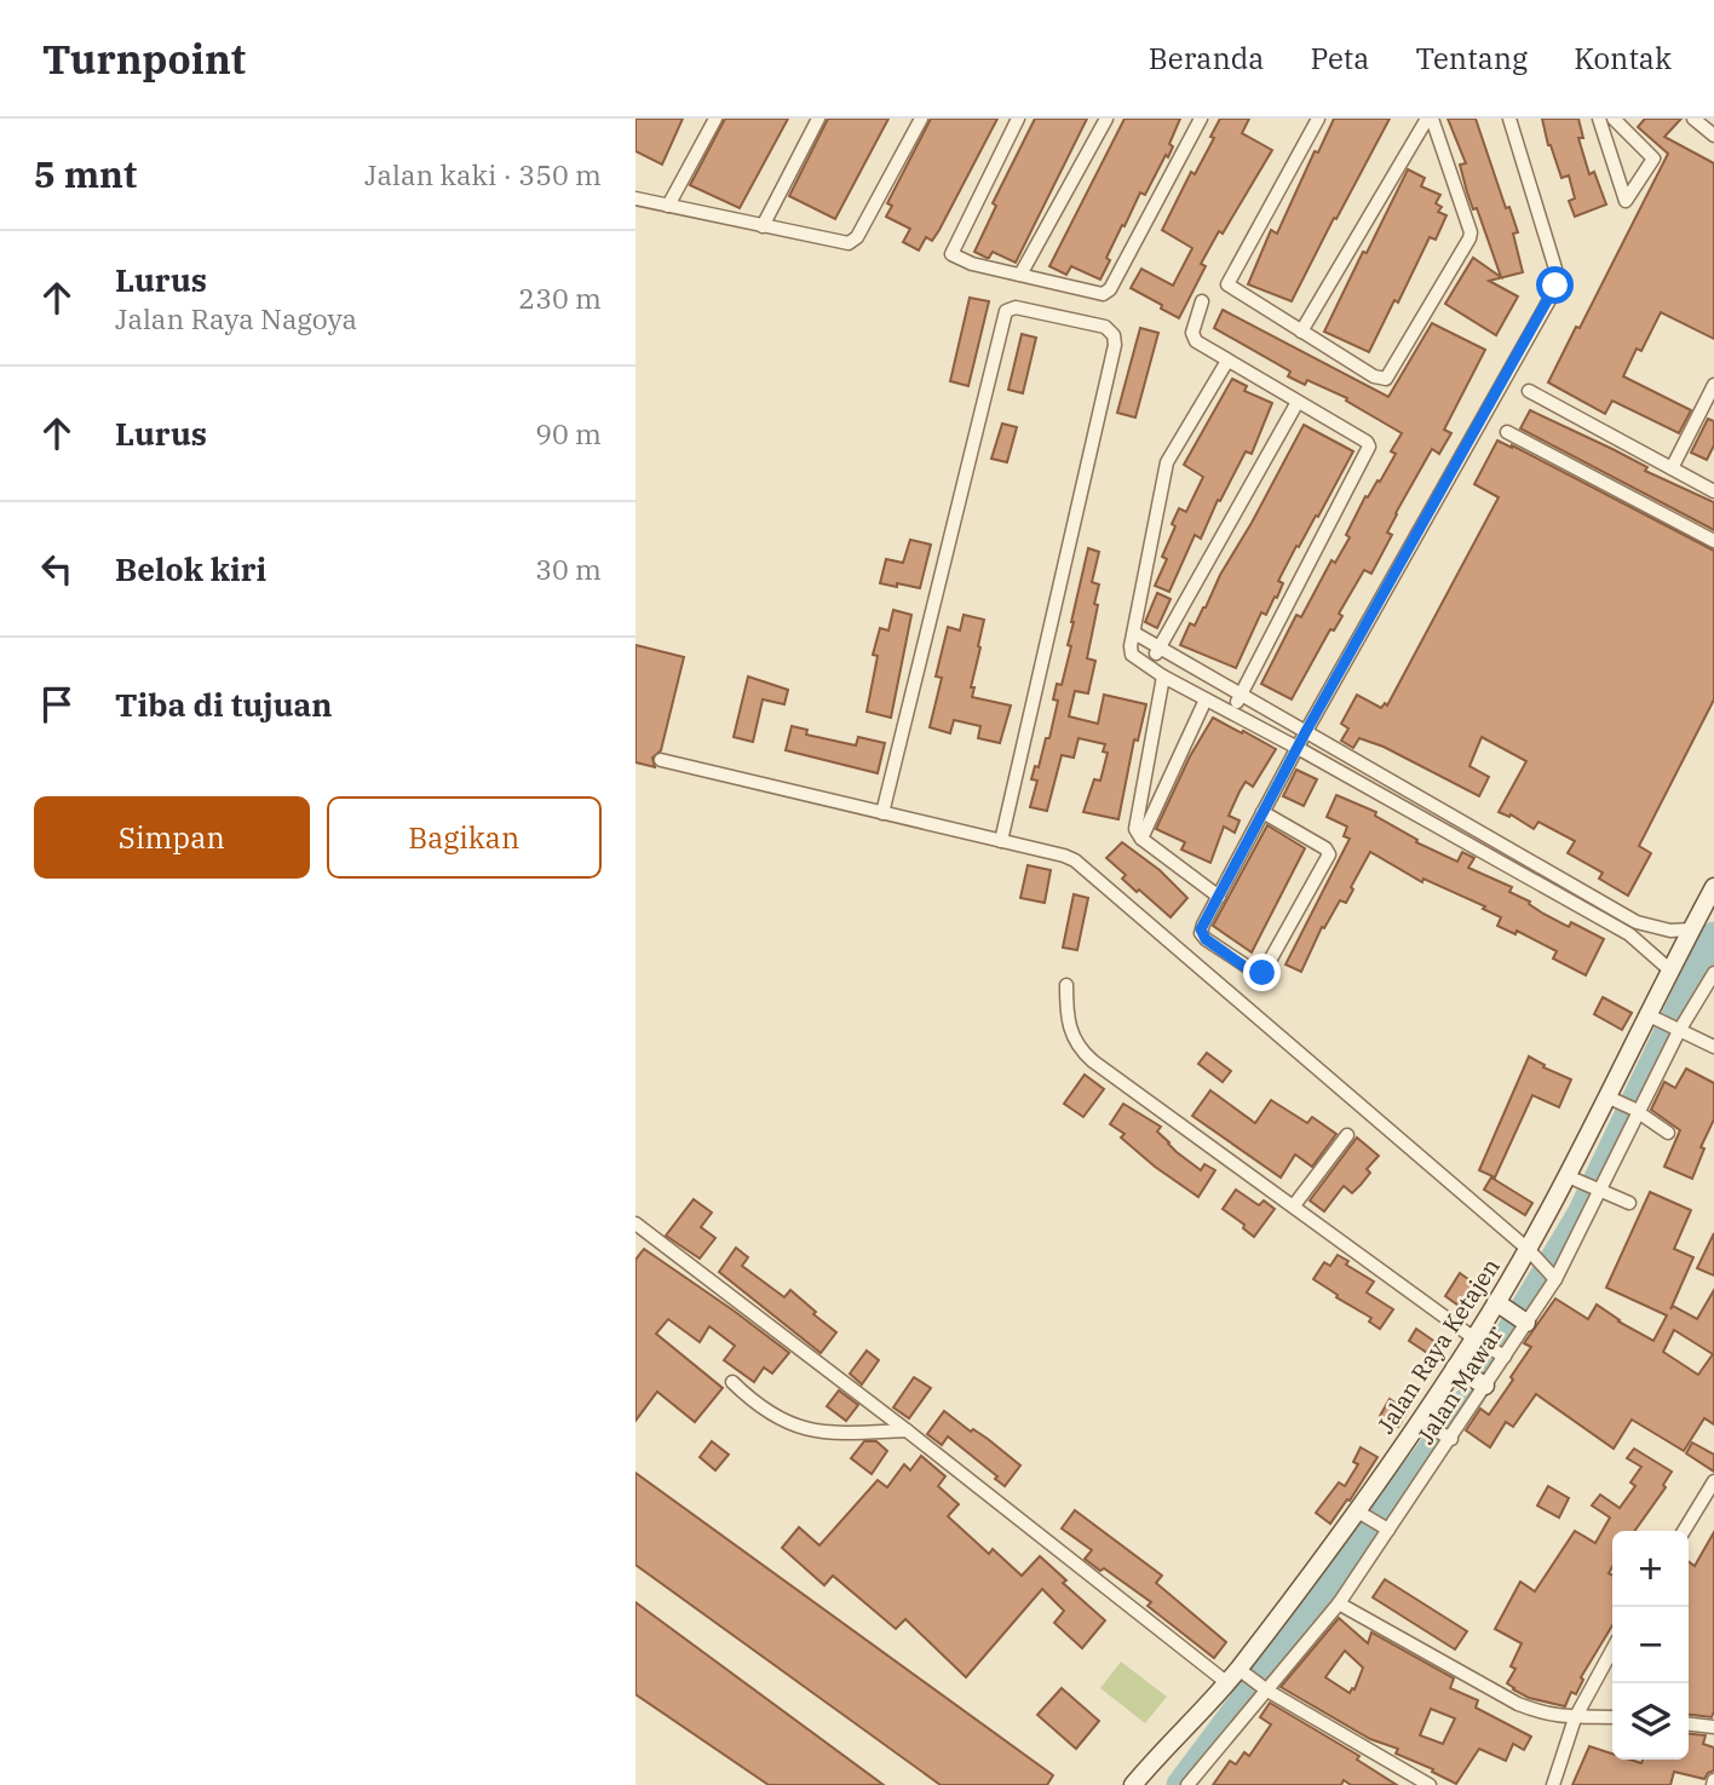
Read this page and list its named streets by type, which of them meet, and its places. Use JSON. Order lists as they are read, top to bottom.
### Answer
{
  "streets": {
    "street": ["Jalan Raya Ketajen", "Jalan Mawar"]
  },
  "crossings": [
    ["Jalan Raya Ketajen", "Jalan Mawar"]
  ],
  "page": {
    "header": "Turnpoint",
    "nav": [
      "Beranda",
      "Peta",
      "Tentang",
      "Kontak"
    ],
    "heading": ["5 mnt", "Jalan kaki · 350 m"],
    "list": [
      ["Lurus", "Jalan Raya Nagoya", "230 m"],
      ["Lurus", "90 m"],
      ["Belok kiri", "30 m"],
      "Tiba di tujuan"
    ],
    "buttons": ["Simpan", "Bagikan"],
    "map_buttons": ["+", "−"]
  }
}
